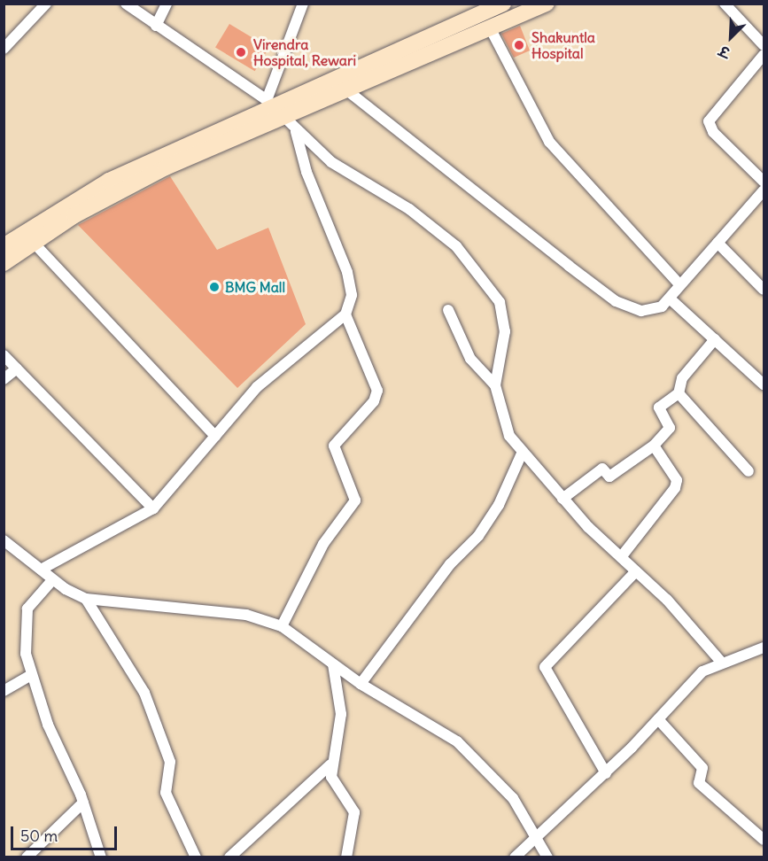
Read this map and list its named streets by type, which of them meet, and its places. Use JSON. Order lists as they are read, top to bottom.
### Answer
{
  "places": ["Shakuntla Hospital", "Virendra Hospital, Rewari", "BMG Mall"],
  "scale_bar": "50 m",
  "north": "bottom left"
}
